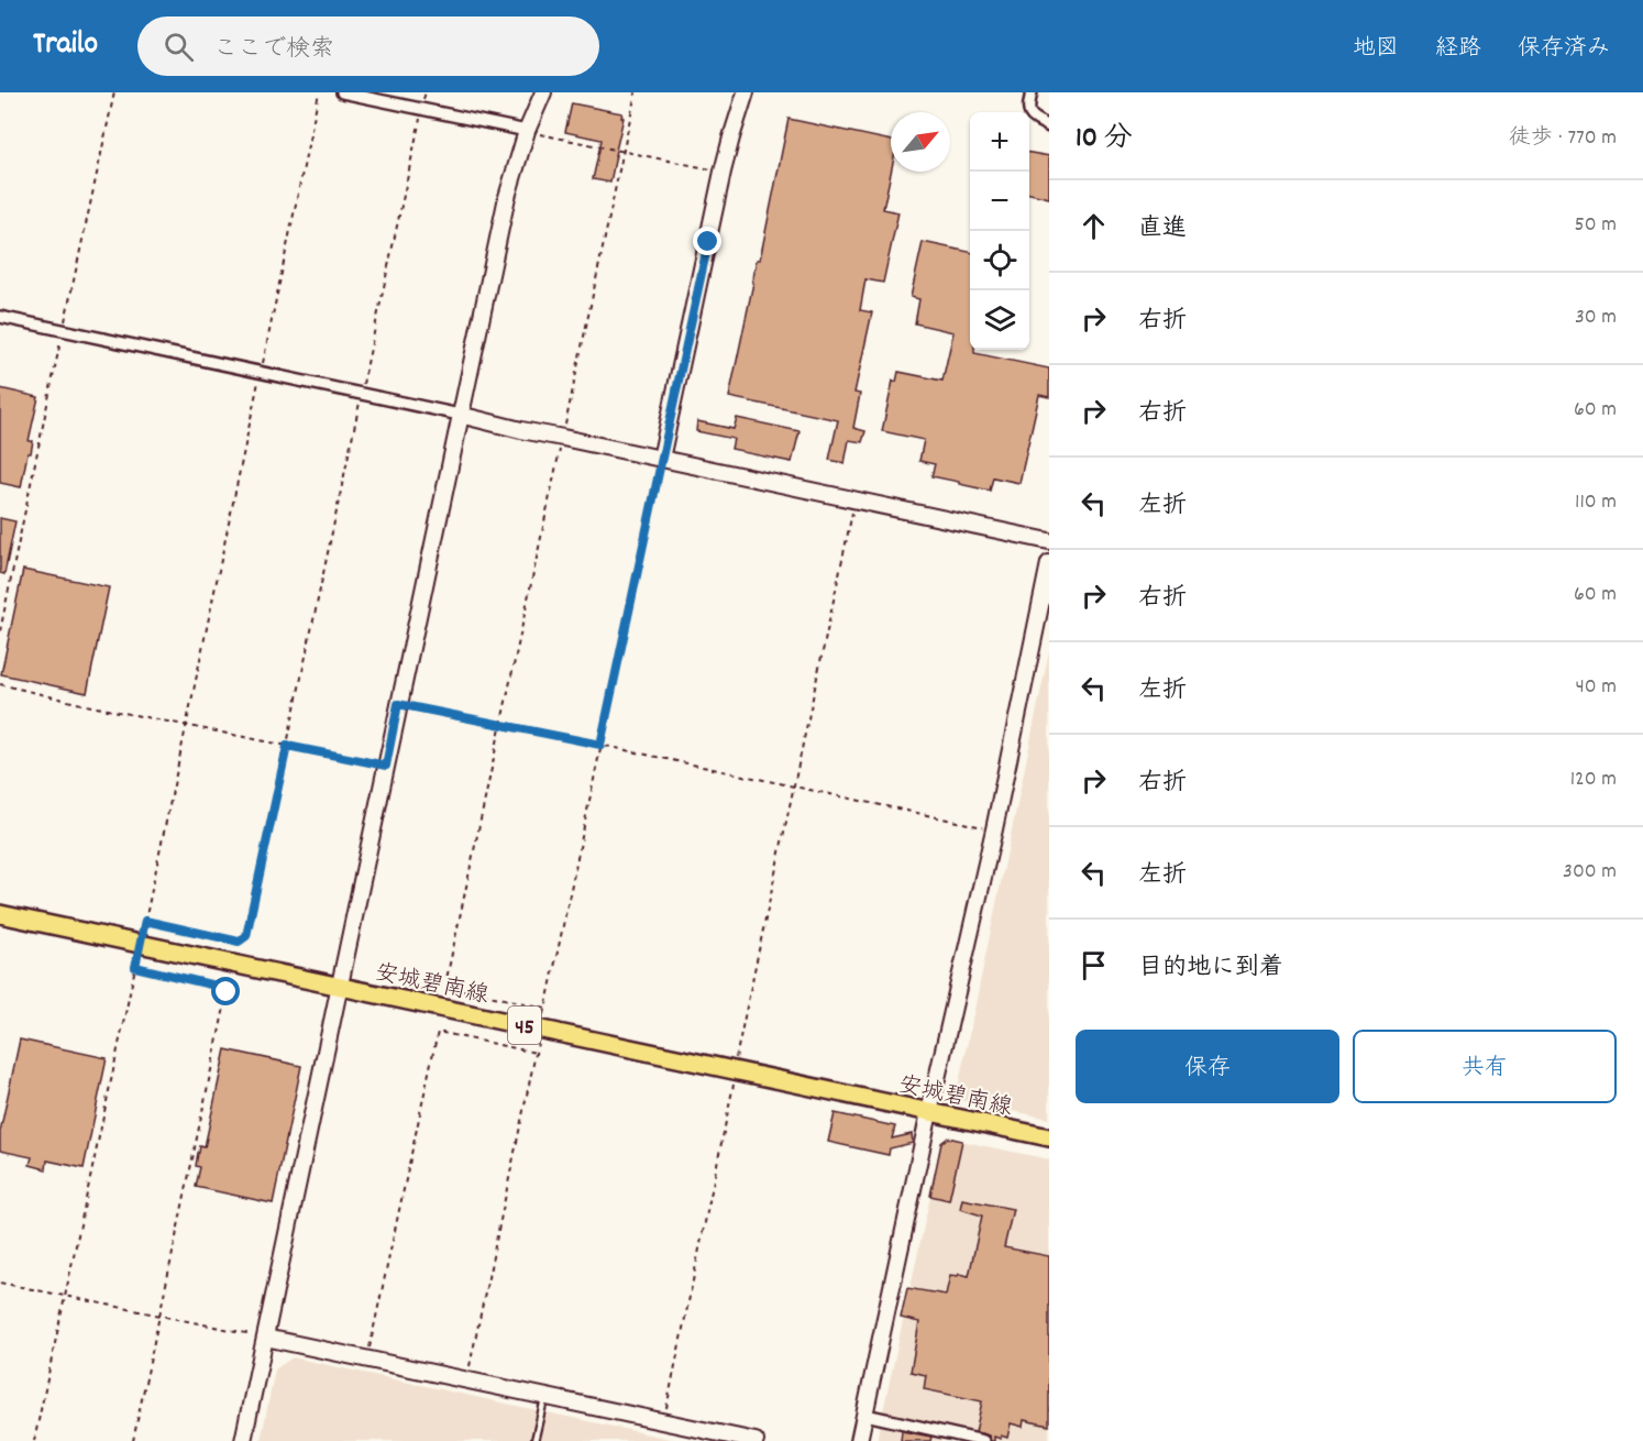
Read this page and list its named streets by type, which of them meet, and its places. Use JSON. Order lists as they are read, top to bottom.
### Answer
{
  "streets": {
    "main road": ["安城碧南線", "45"]
  },
  "north": "top right",
  "page": {
    "header": "Trailo",
    "search": "ここで検索",
    "nav": ["地図", "経路", "保存済み"],
    "heading": ["10 分", "徒歩 · 770 m"],
    "map_buttons": ["+", "−"],
    "list": [
      ["直進", "50 m"],
      ["右折", "30 m"],
      ["右折", "60 m"],
      ["左折", "110 m"],
      ["右折", "60 m"],
      ["左折", "40 m"],
      ["右折", "120 m"],
      ["左折", "300 m"],
      "目的地に到着"
    ],
    "buttons": ["保存", "共有"]
  }
}
